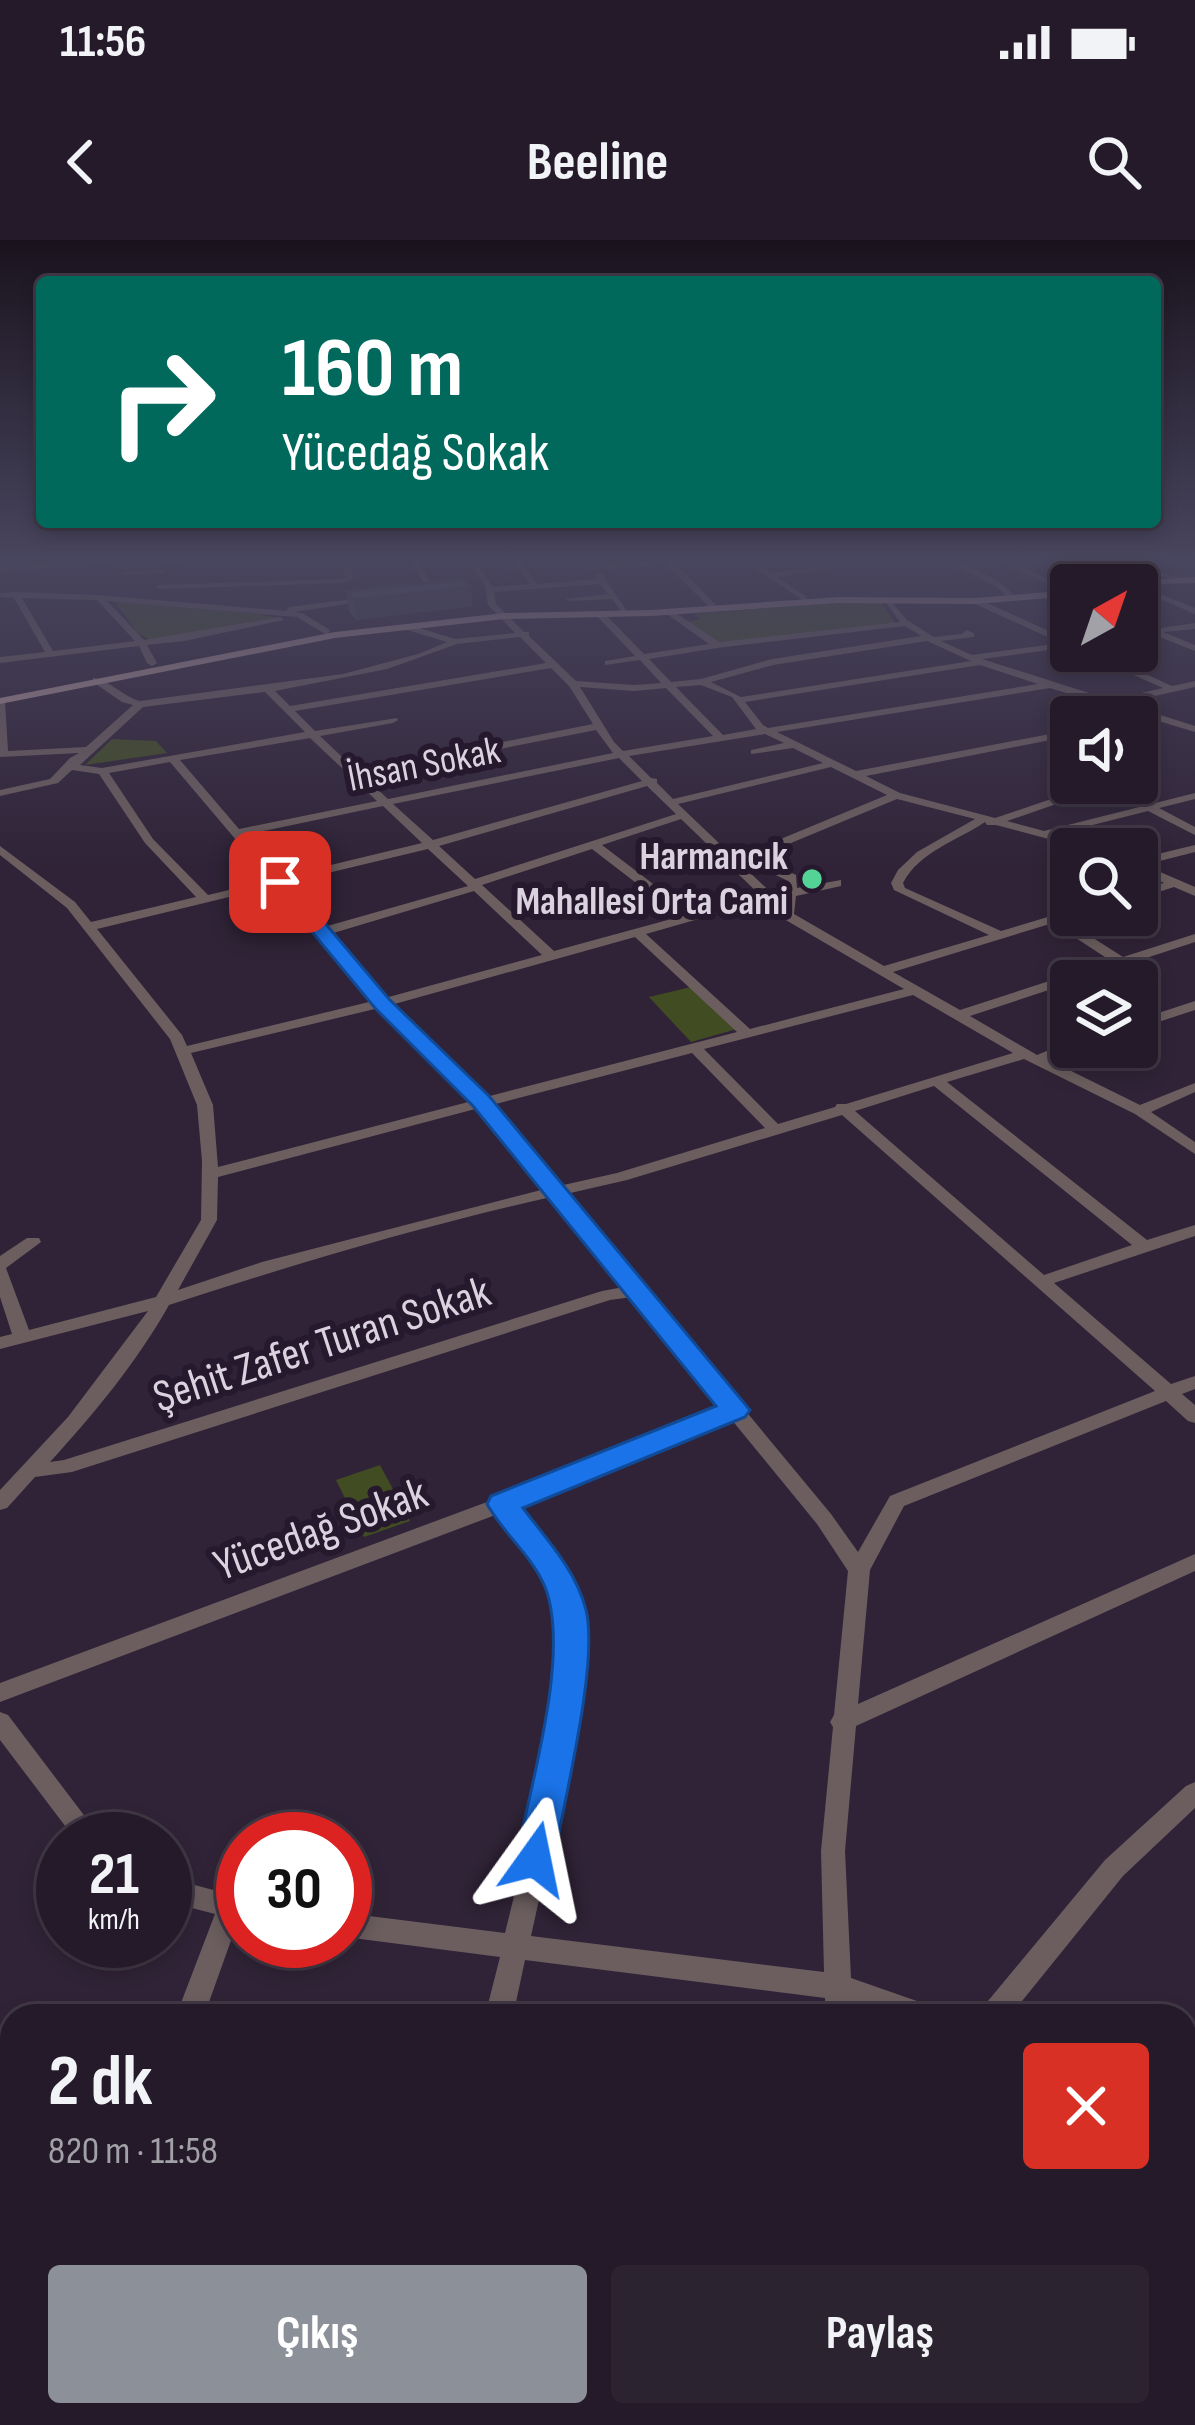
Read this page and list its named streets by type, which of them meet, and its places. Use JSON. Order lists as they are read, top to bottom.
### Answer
{
  "streets": {
    "street": ["İhsan Sokak", "Şehit Zafer Turan Sokak", "Yücedağ Sokak"]
  },
  "places": ["Harmancık Mahallesi Orta Cami"],
  "north": "top right",
  "page": {
    "status": "11:56",
    "header": "Beeline",
    "turn": ["160 m", "Yücedağ Sokak"],
    "speed": "21 km/h",
    "limit": "30",
    "heading": ["2 dk", "820 m · 11:58"],
    "buttons": ["Çıkış", "Paylaş"]
  }
}
